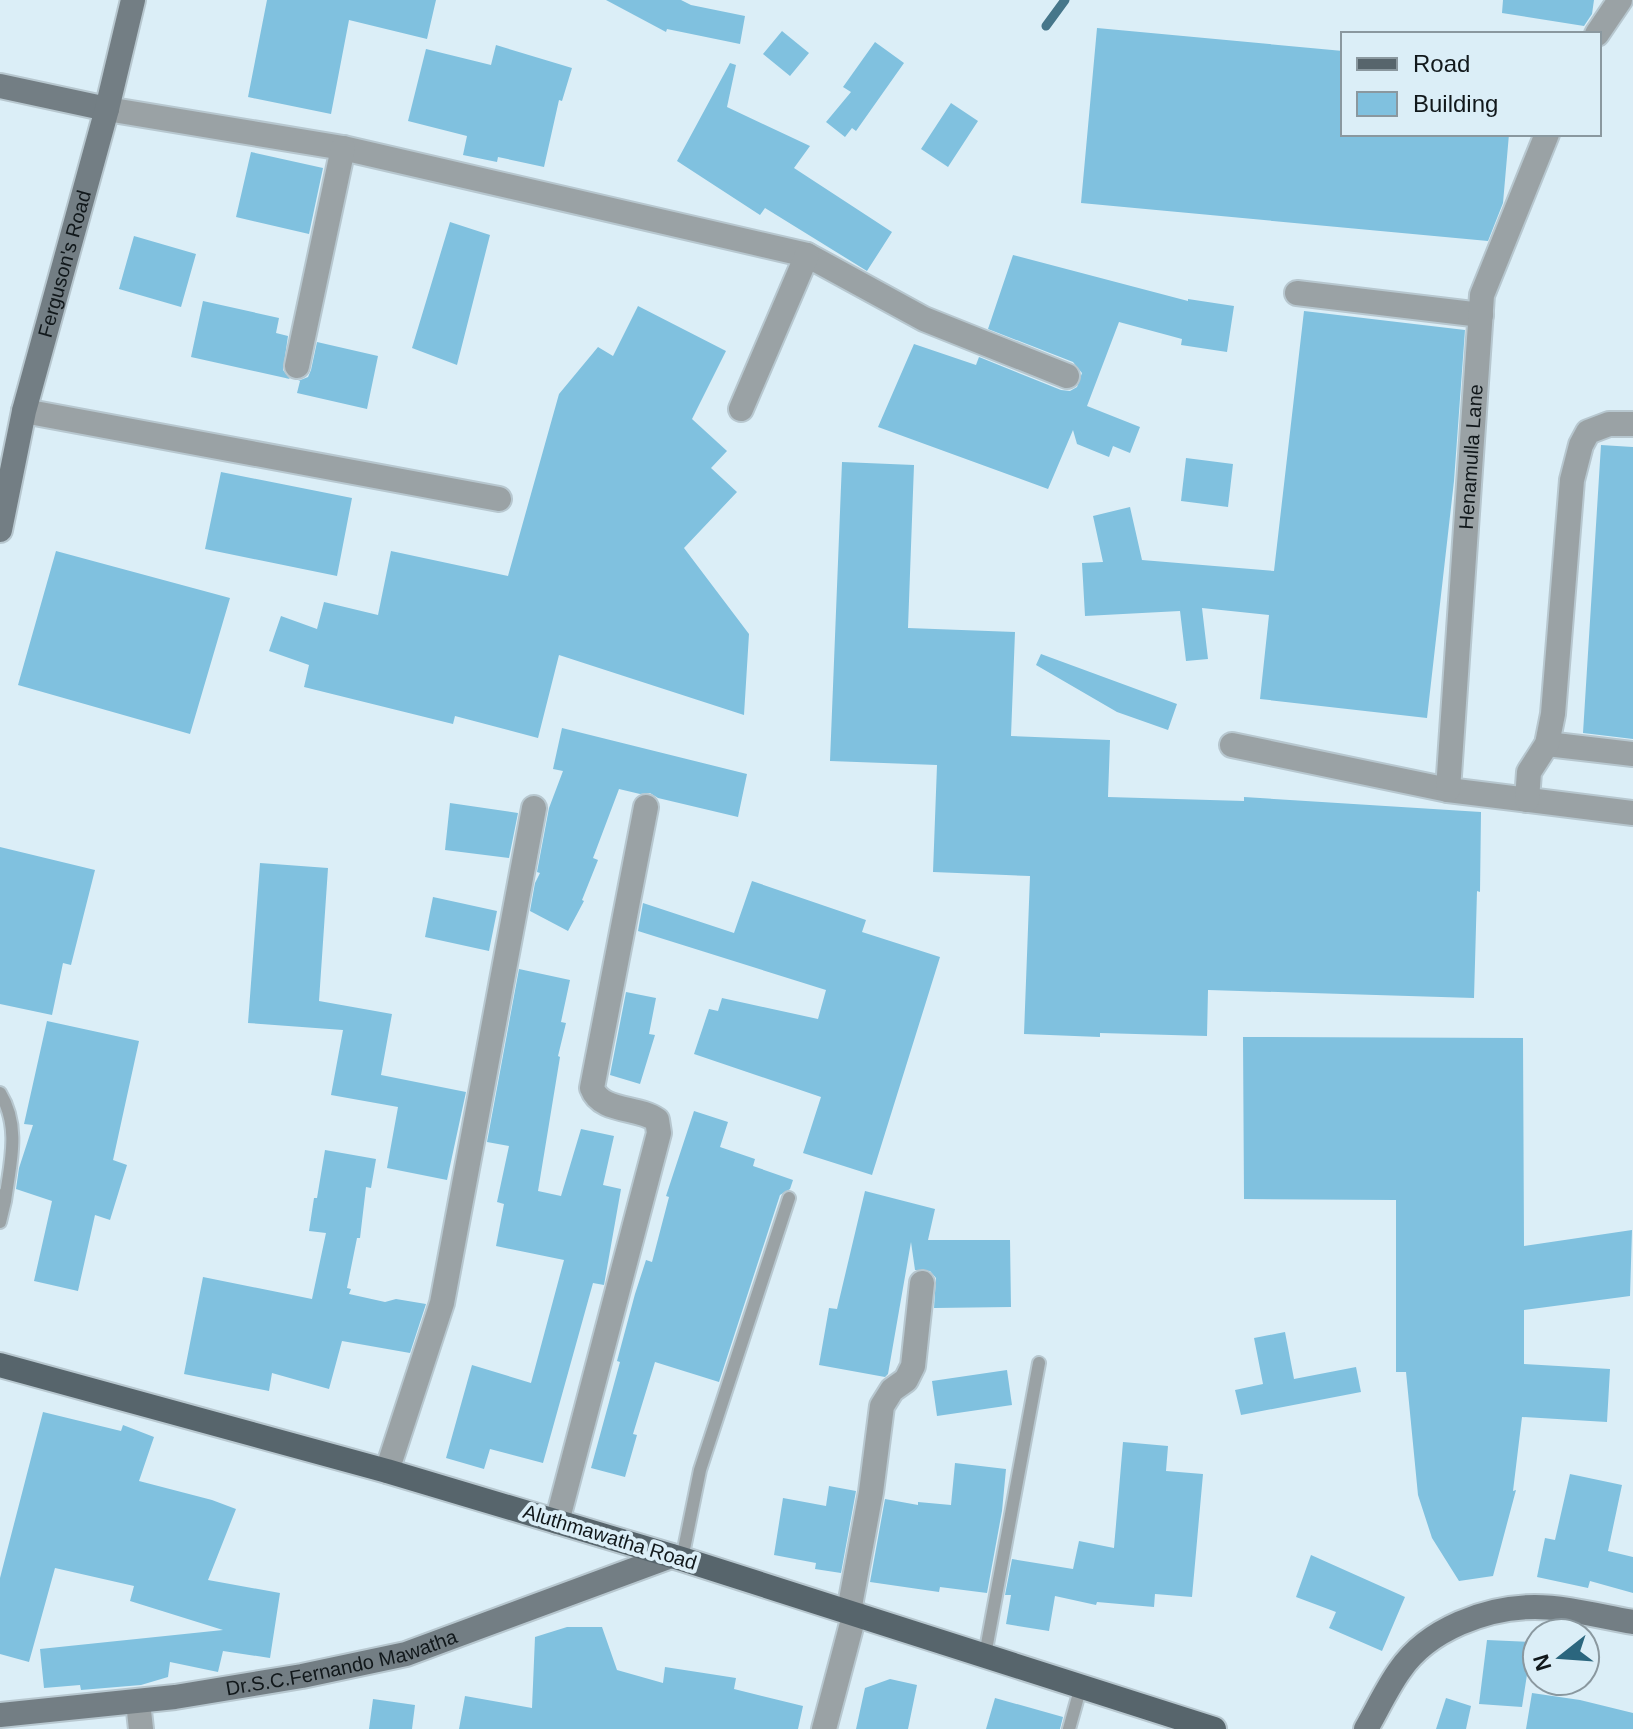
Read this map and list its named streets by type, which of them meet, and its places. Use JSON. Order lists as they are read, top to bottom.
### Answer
{
  "streets": {
    "main road": ["Aluthmawatha Road"],
    "street": ["Ferguson's Road", "Henamulla Lane", "Dr.S.C.Fernando Mawatha"]
  },
  "crossings": [
    ["Aluthmawatha Road", "Dr.S.C.Fernando Mawatha"]
  ],
  "legend": ["Road", "Building"],
  "north": "left"
}
